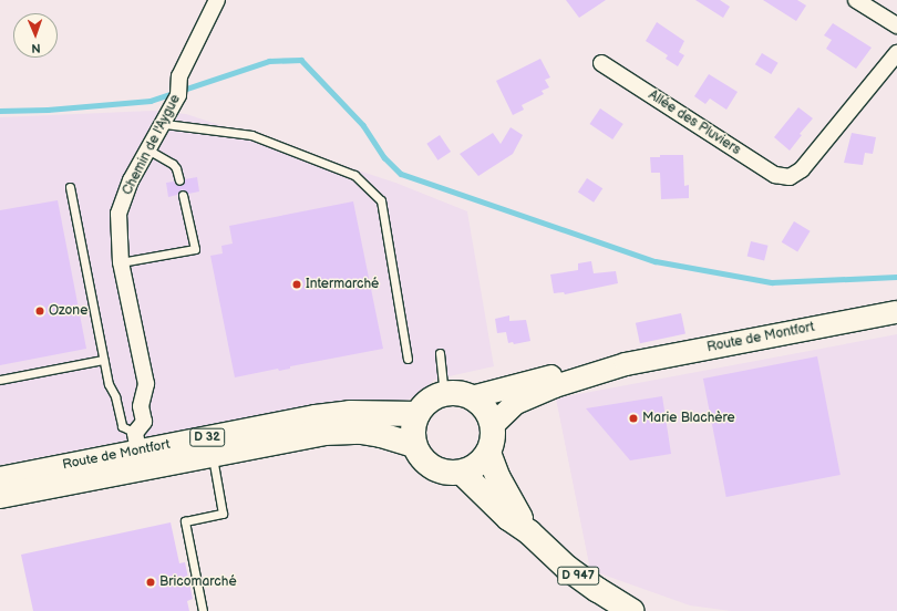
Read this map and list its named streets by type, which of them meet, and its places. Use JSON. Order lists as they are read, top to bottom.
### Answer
{
  "streets": {
    "main road": ["Route de Montfort", "D 32", "D 947"],
    "street": ["Allée des Pluviers", "Chemin de l'Aygue"]
  },
  "crossings": [
    ["Chemin de l'Aygue", "Route de Montfort"],
    ["Route de Montfort", "D 947"]
  ],
  "places": [
    "Intermarché",
    "Ozone",
    "Marie Blachère",
    "Bricomarché"
  ],
  "north": "bottom"
}
